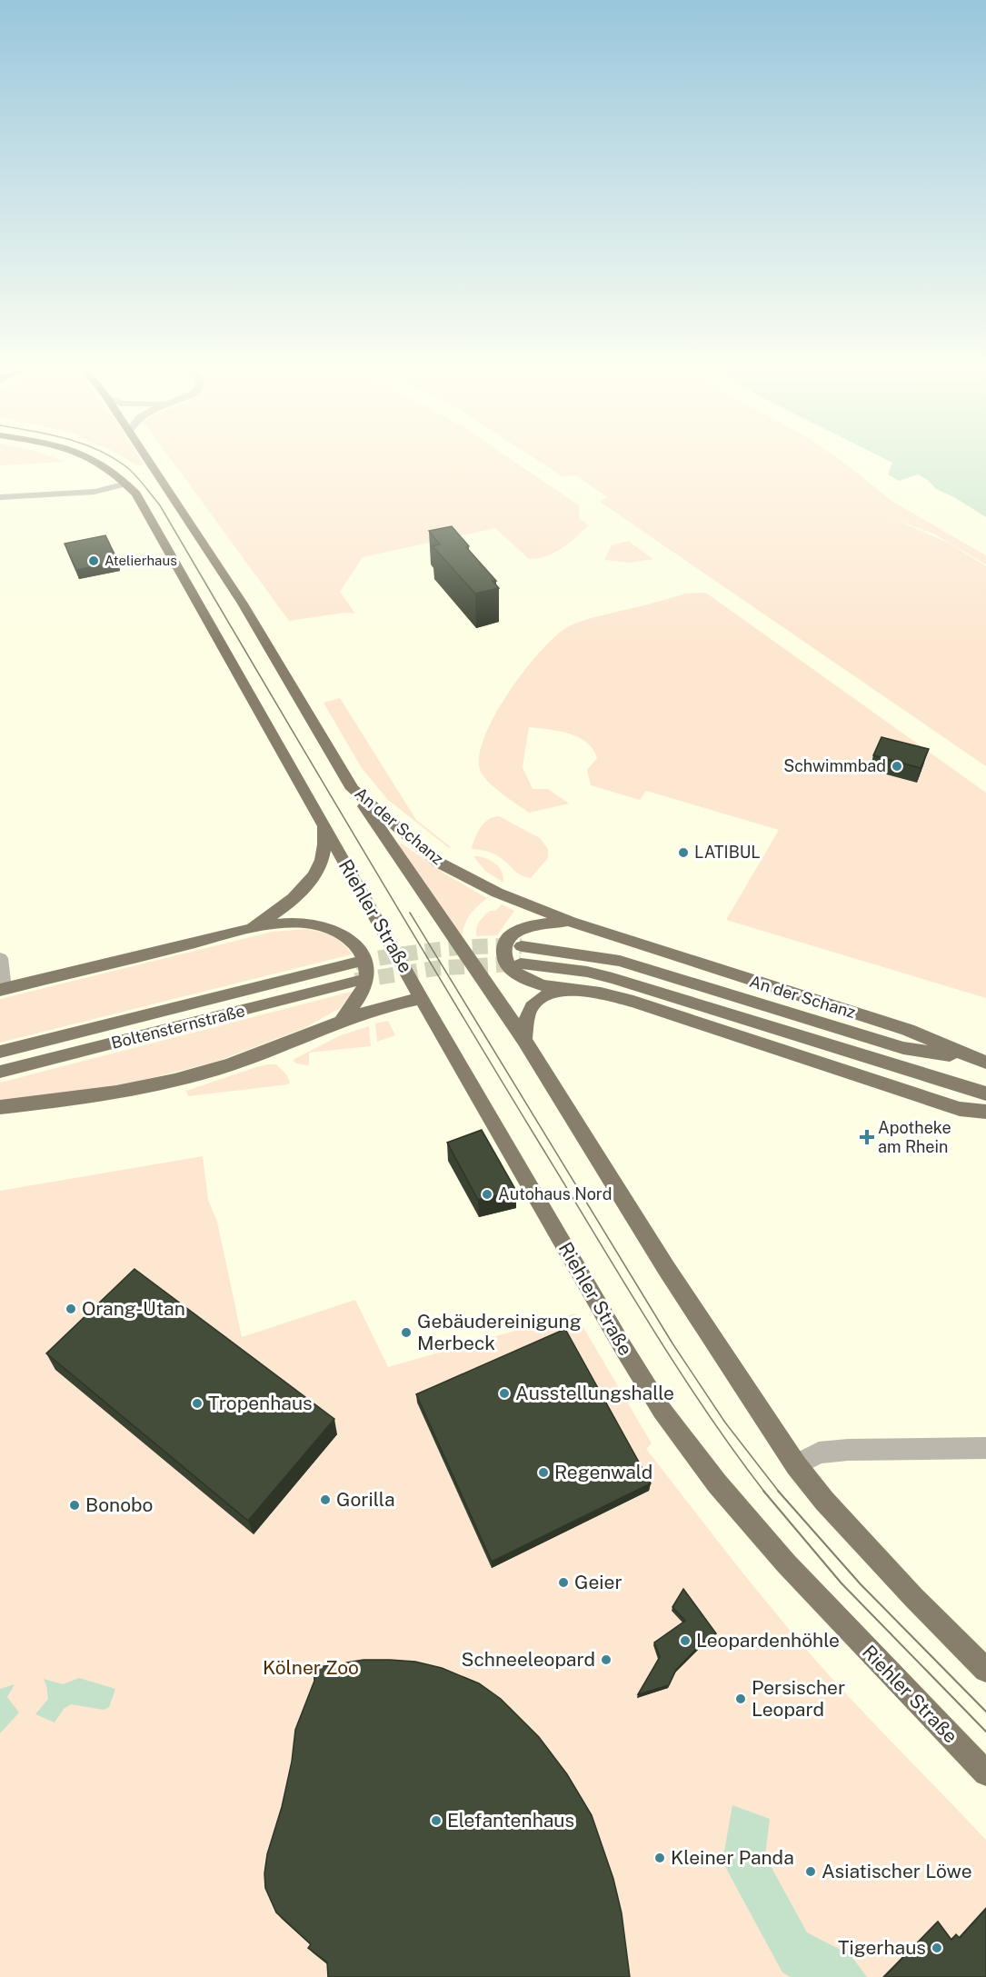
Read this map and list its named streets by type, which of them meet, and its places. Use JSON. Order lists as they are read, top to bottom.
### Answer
{
  "streets": {
    "main road": ["An der Schanz", "Riehler Straße", "Boltensternstraße"]
  },
  "parks": ["Kölner Zoo"],
  "places": {
    "other": [
      "Atelierhaus",
      "Schwimmbad",
      "LATIBUL",
      "Autohaus Nord",
      "Orang-Utan",
      "Gebäudereinigung Merbeck",
      "Ausstellungshalle",
      "Tropenhaus",
      "Regenwald",
      "Gorilla",
      "Bonobo",
      "Geier",
      "Leopardenhöhle",
      "Schneeleopard",
      "Persischer Leopard",
      "Elefantenhaus",
      "Kleiner Panda",
      "Asiatischer Löwe",
      "Tigerhaus"
    ],
    "health": ["Apotheke am Rhein"]
  }
}
